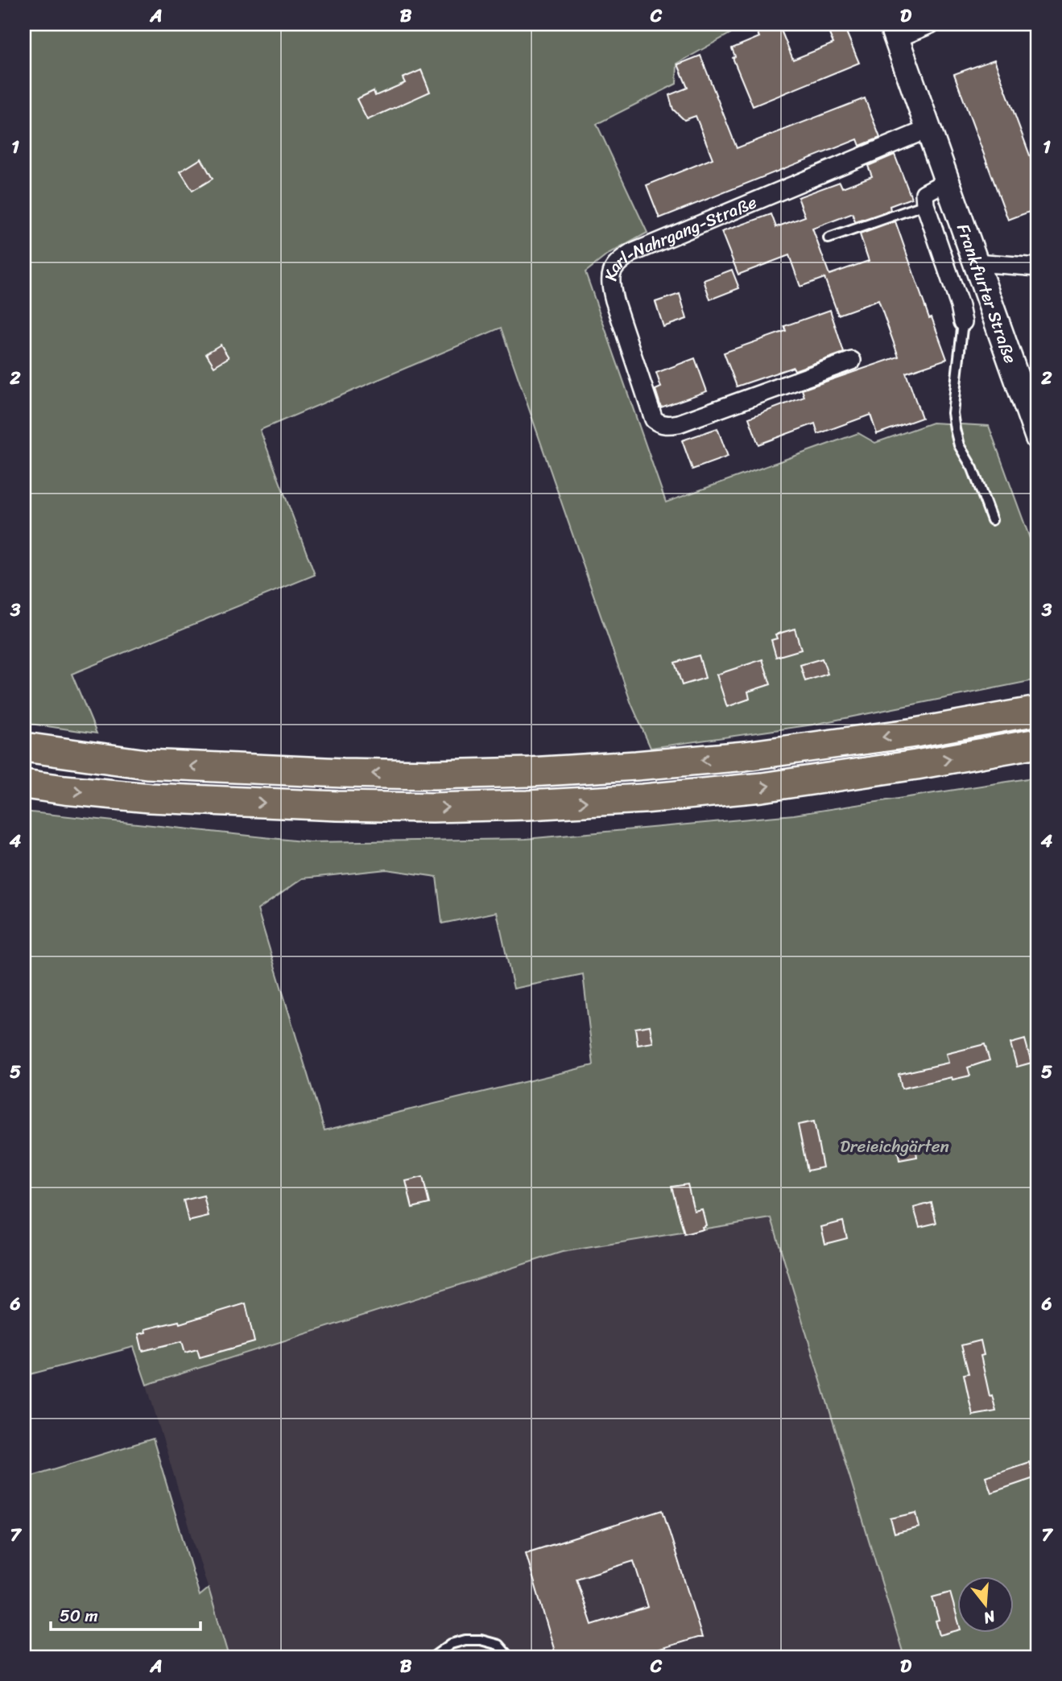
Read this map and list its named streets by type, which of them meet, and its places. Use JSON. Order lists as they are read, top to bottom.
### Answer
{
  "streets": {
    "main road": ["Frankfurter Straße"],
    "street": ["Karl-Nahrgang-Straße"]
  },
  "crossings": [
    ["Karl-Nahrgang-Straße", "Frankfurter Straße"]
  ],
  "parks": ["Dreieichgärten"],
  "scale_bar": "50 m",
  "north": "bottom",
  "grid": {
    "columns": [
      "A",
      "B",
      "C",
      "D"
    ],
    "rows": [
      "1",
      "2",
      "3",
      "4",
      "5",
      "6",
      "7"
    ]
  }
}
